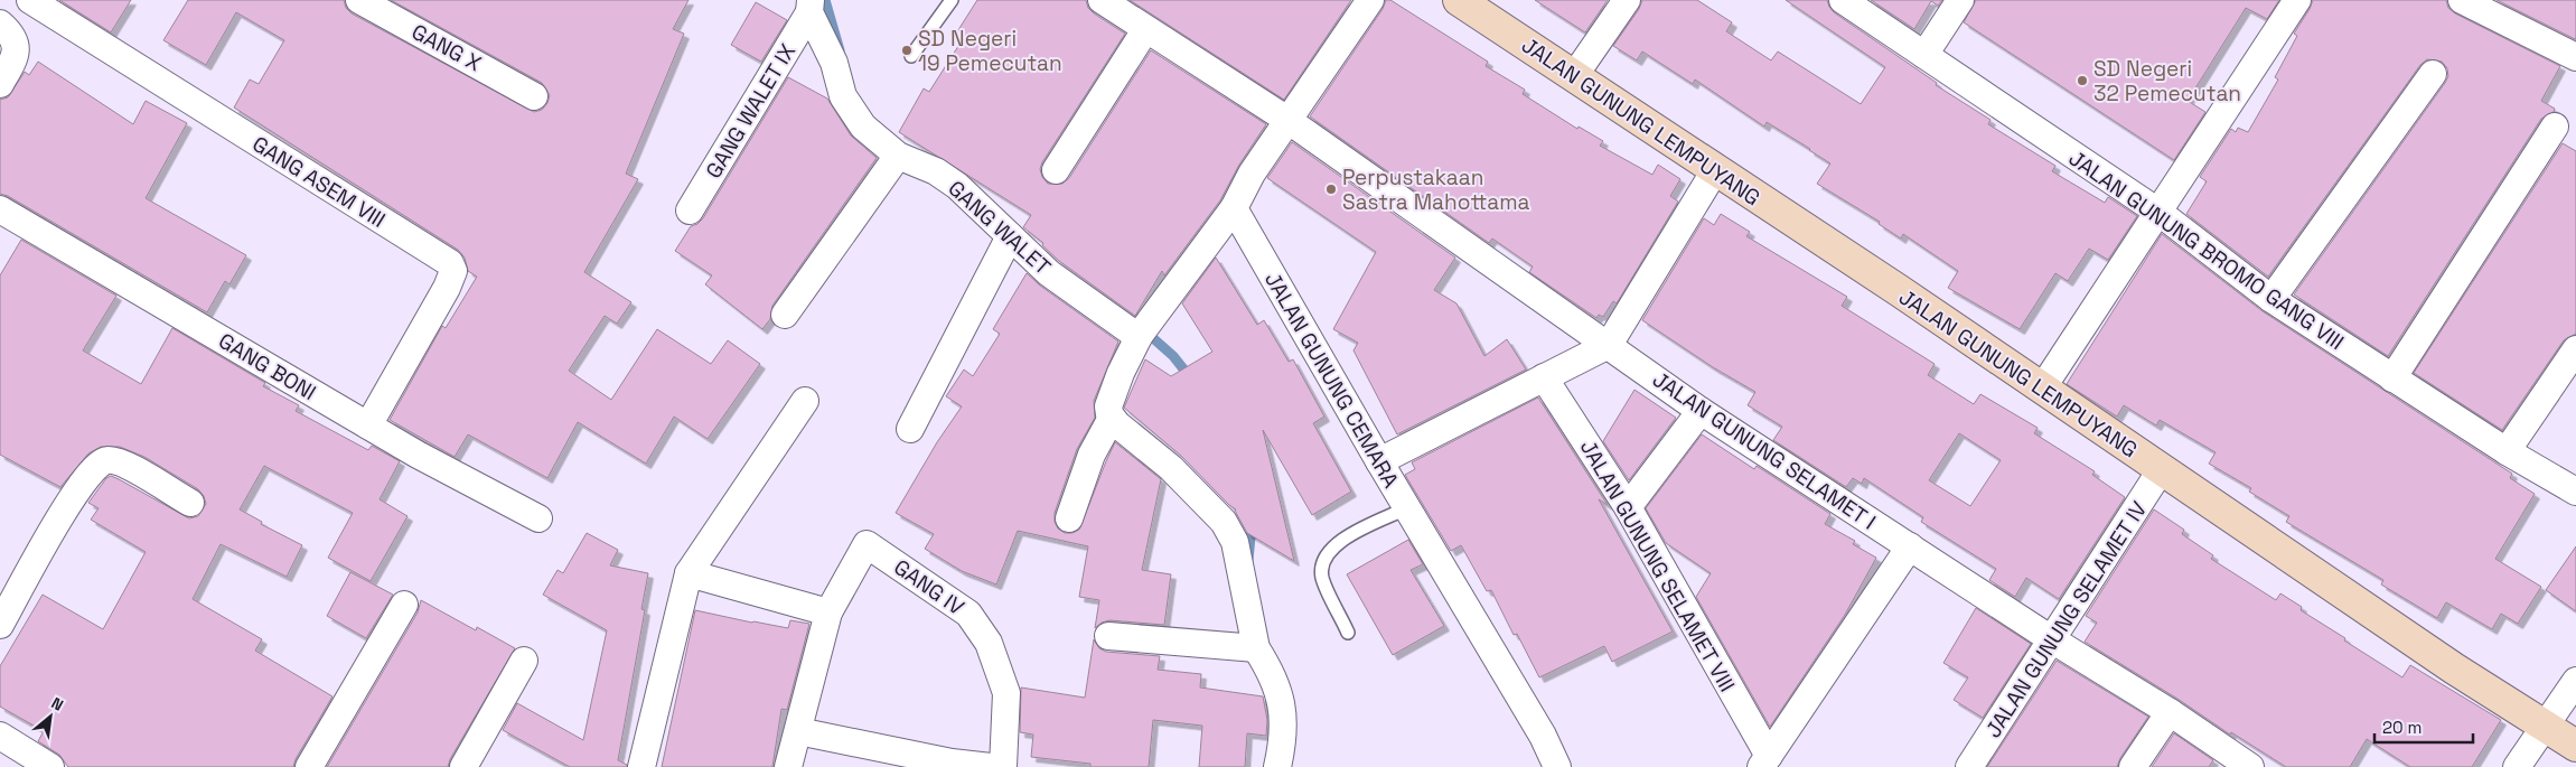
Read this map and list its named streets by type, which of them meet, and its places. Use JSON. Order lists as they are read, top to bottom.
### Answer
{
  "streets": {
    "street": [
      "GANG X",
      "GANG WALET IX",
      "JALAN GUNUNG LEMPUYANG",
      "GANG ASEM VIII",
      "GANG WALET",
      "JALAN GUNUNG BROMO GANG VIII",
      "GANG BONI",
      "JALAN GUNUNG CEMARA",
      "JALAN GUNUNG SELAMET I",
      "JALAN GUNUNG SELAMET VIII",
      "GANG IV",
      "JALAN GUNUNG SELAMET IV"
    ]
  },
  "crossings": [
    ["GANG WALET IX", "GANG WALET"],
    ["JALAN GUNUNG LEMPUYANG", "JALAN GUNUNG SELAMET IV"],
    ["GANG ASEM VIII", "GANG BONI"],
    ["JALAN GUNUNG SELAMET I", "JALAN GUNUNG SELAMET IV"]
  ],
  "places": ["SD Negeri 19 Pemecutan", "SD Negeri 32 Pemecutan", "Perpustakaan Sastra Mahottama"],
  "scale_bar": "20 m",
  "north": "top right"
}
